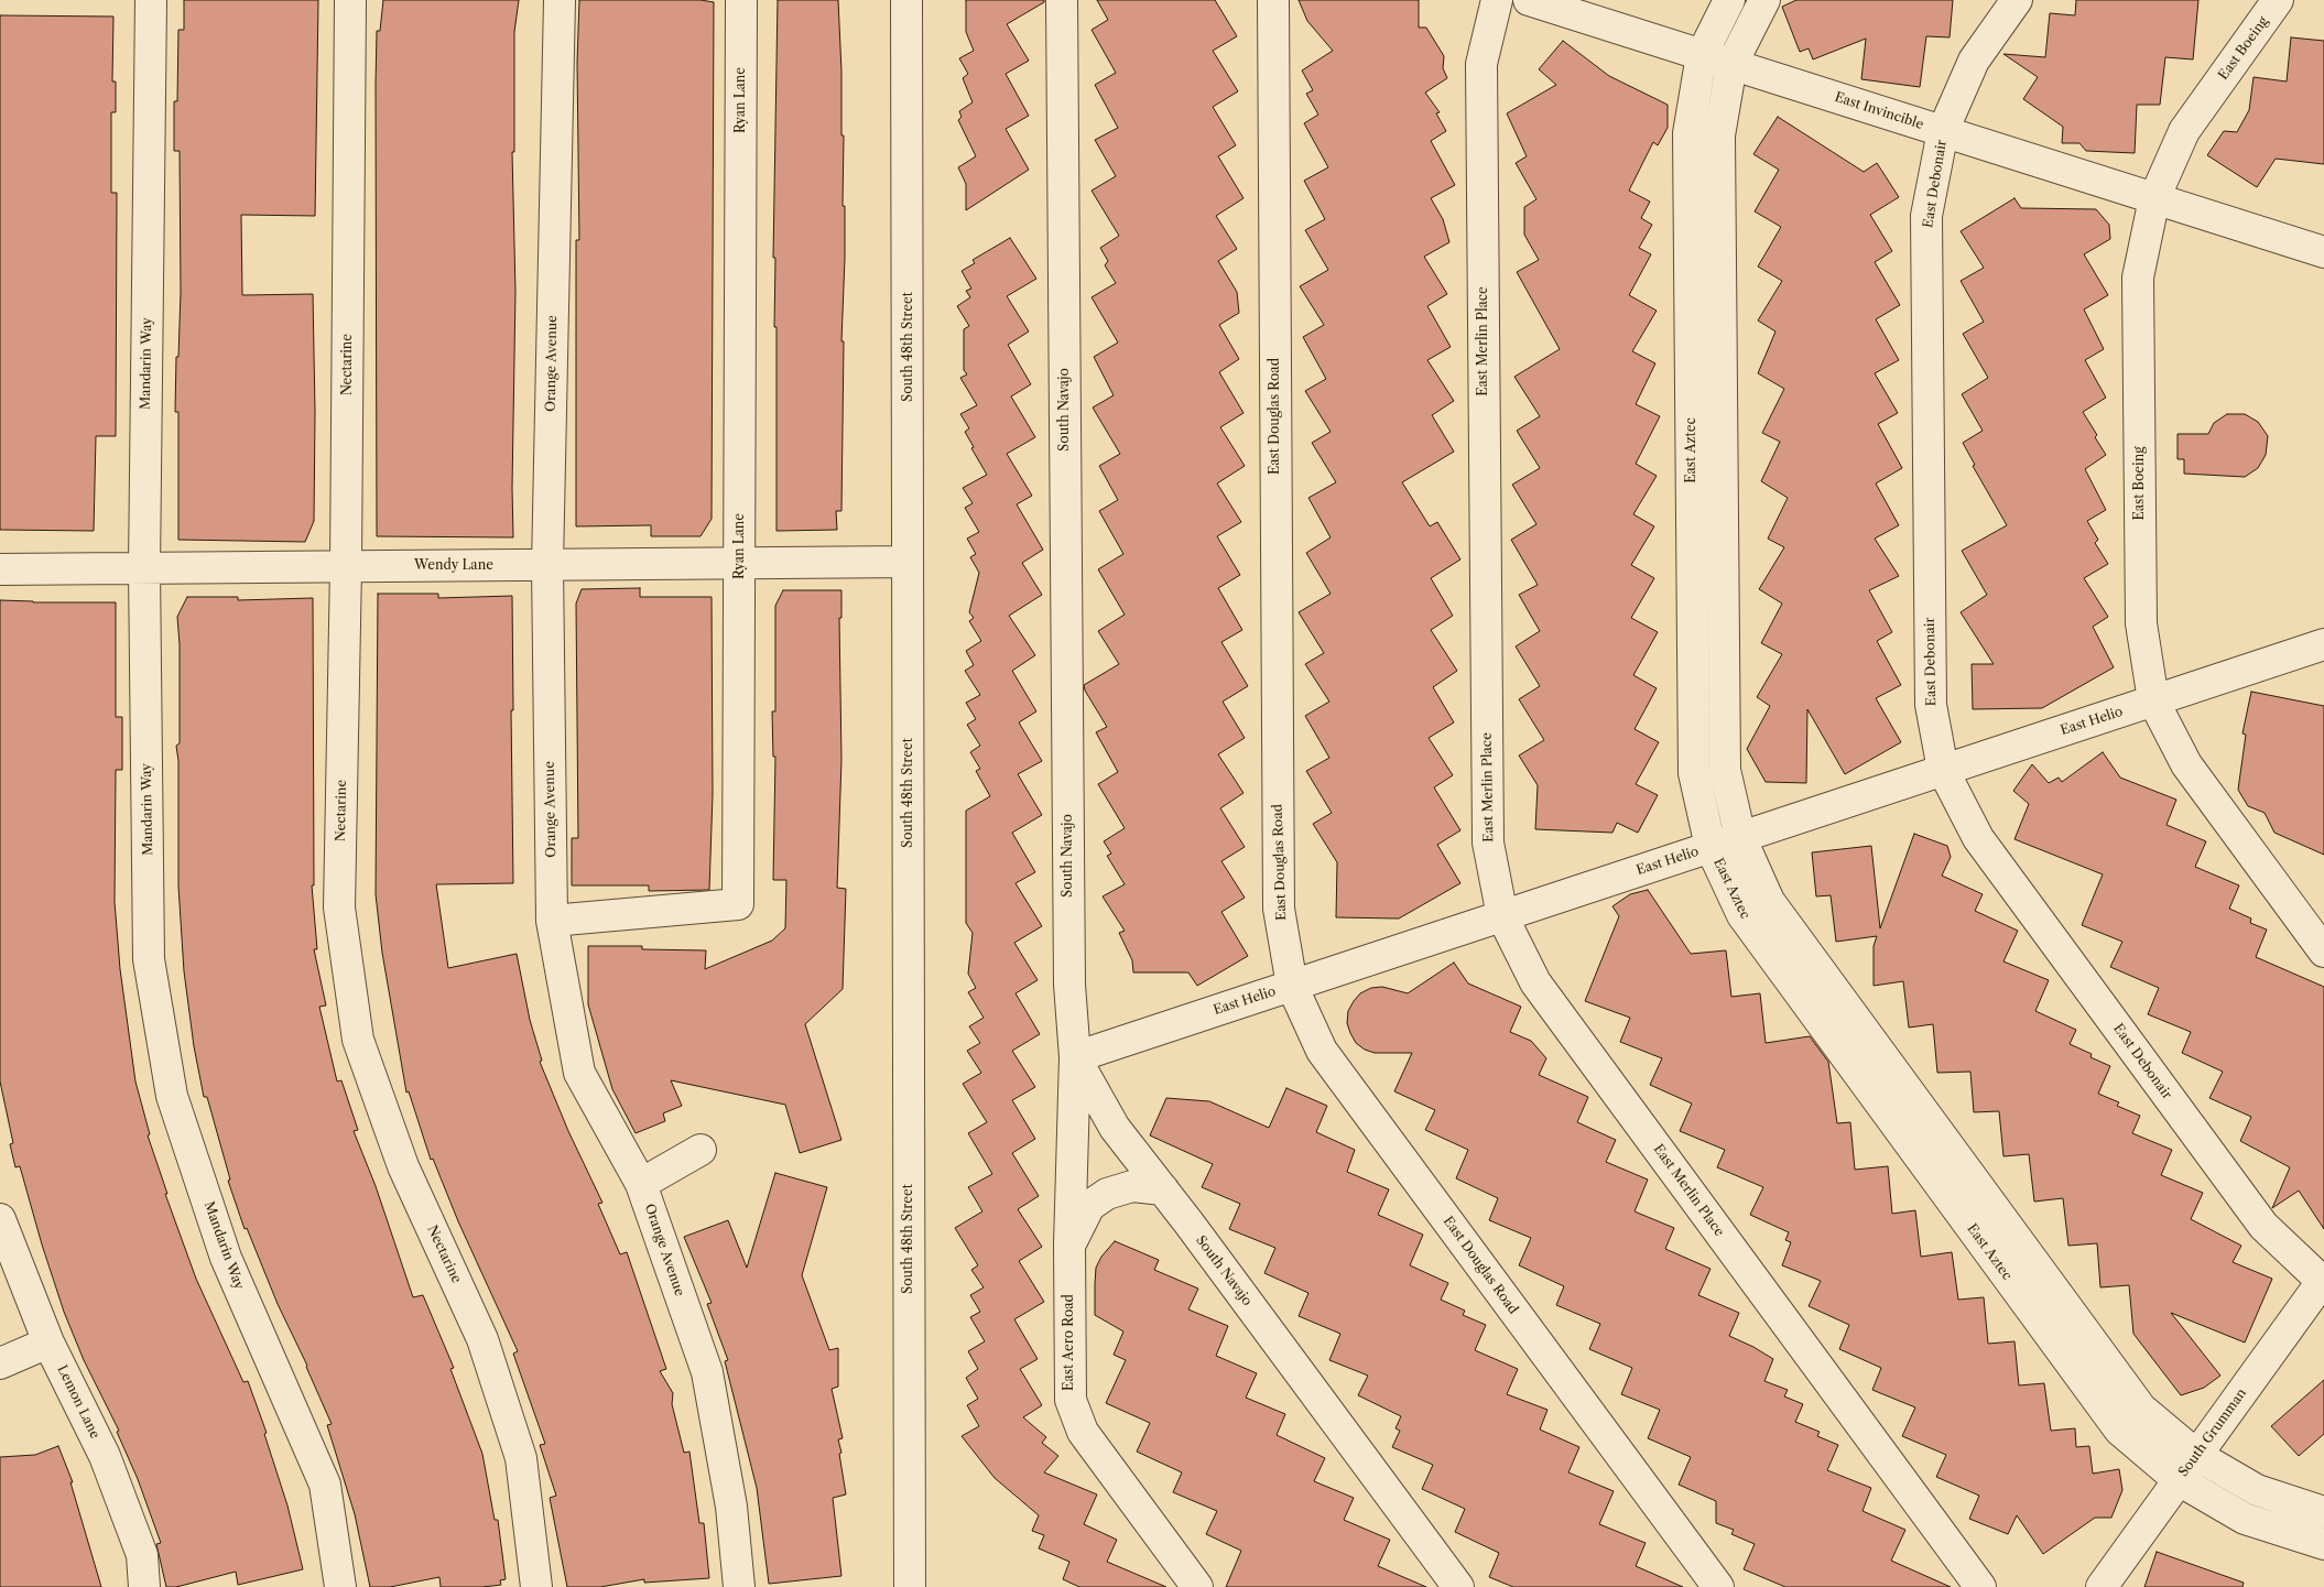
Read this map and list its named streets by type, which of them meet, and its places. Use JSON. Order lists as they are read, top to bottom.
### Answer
{
  "streets": {
    "street": [
      "East Boeing",
      "Ryan Lane",
      "East Invincible",
      "East Debonair",
      "East Merlin Place",
      "South 48th Street",
      "Mandarin Way",
      "Orange Avenue",
      "Nectarine",
      "South Navajo",
      "East Douglas Road",
      "East Aztec",
      "Wendy Lane",
      "East Helio",
      "East Aero Road",
      "Lemon Lane",
      "South Grumman"
    ]
  },
  "crossings": [
    ["East Boeing", "East Invincible"],
    ["East Boeing", "East Helio"],
    ["Ryan Lane", "Orange Avenue"],
    ["Ryan Lane", "Wendy Lane"],
    ["East Invincible", "East Debonair"],
    ["East Invincible", "East Aztec"],
    ["East Debonair", "East Helio"],
    ["East Debonair", "South Grumman"],
    ["East Merlin Place", "East Helio"],
    ["South 48th Street", "Wendy Lane"],
    ["Mandarin Way", "Wendy Lane"],
    ["Orange Avenue", "Wendy Lane"],
    ["Nectarine", "Wendy Lane"],
    ["South Navajo", "East Helio"],
    ["South Navajo", "East Aero Road"],
    ["East Douglas Road", "East Helio"],
    ["East Aztec", "East Helio"],
    ["East Aztec", "South Grumman"],
    ["East Helio", "East Aero Road"]
  ]
}
